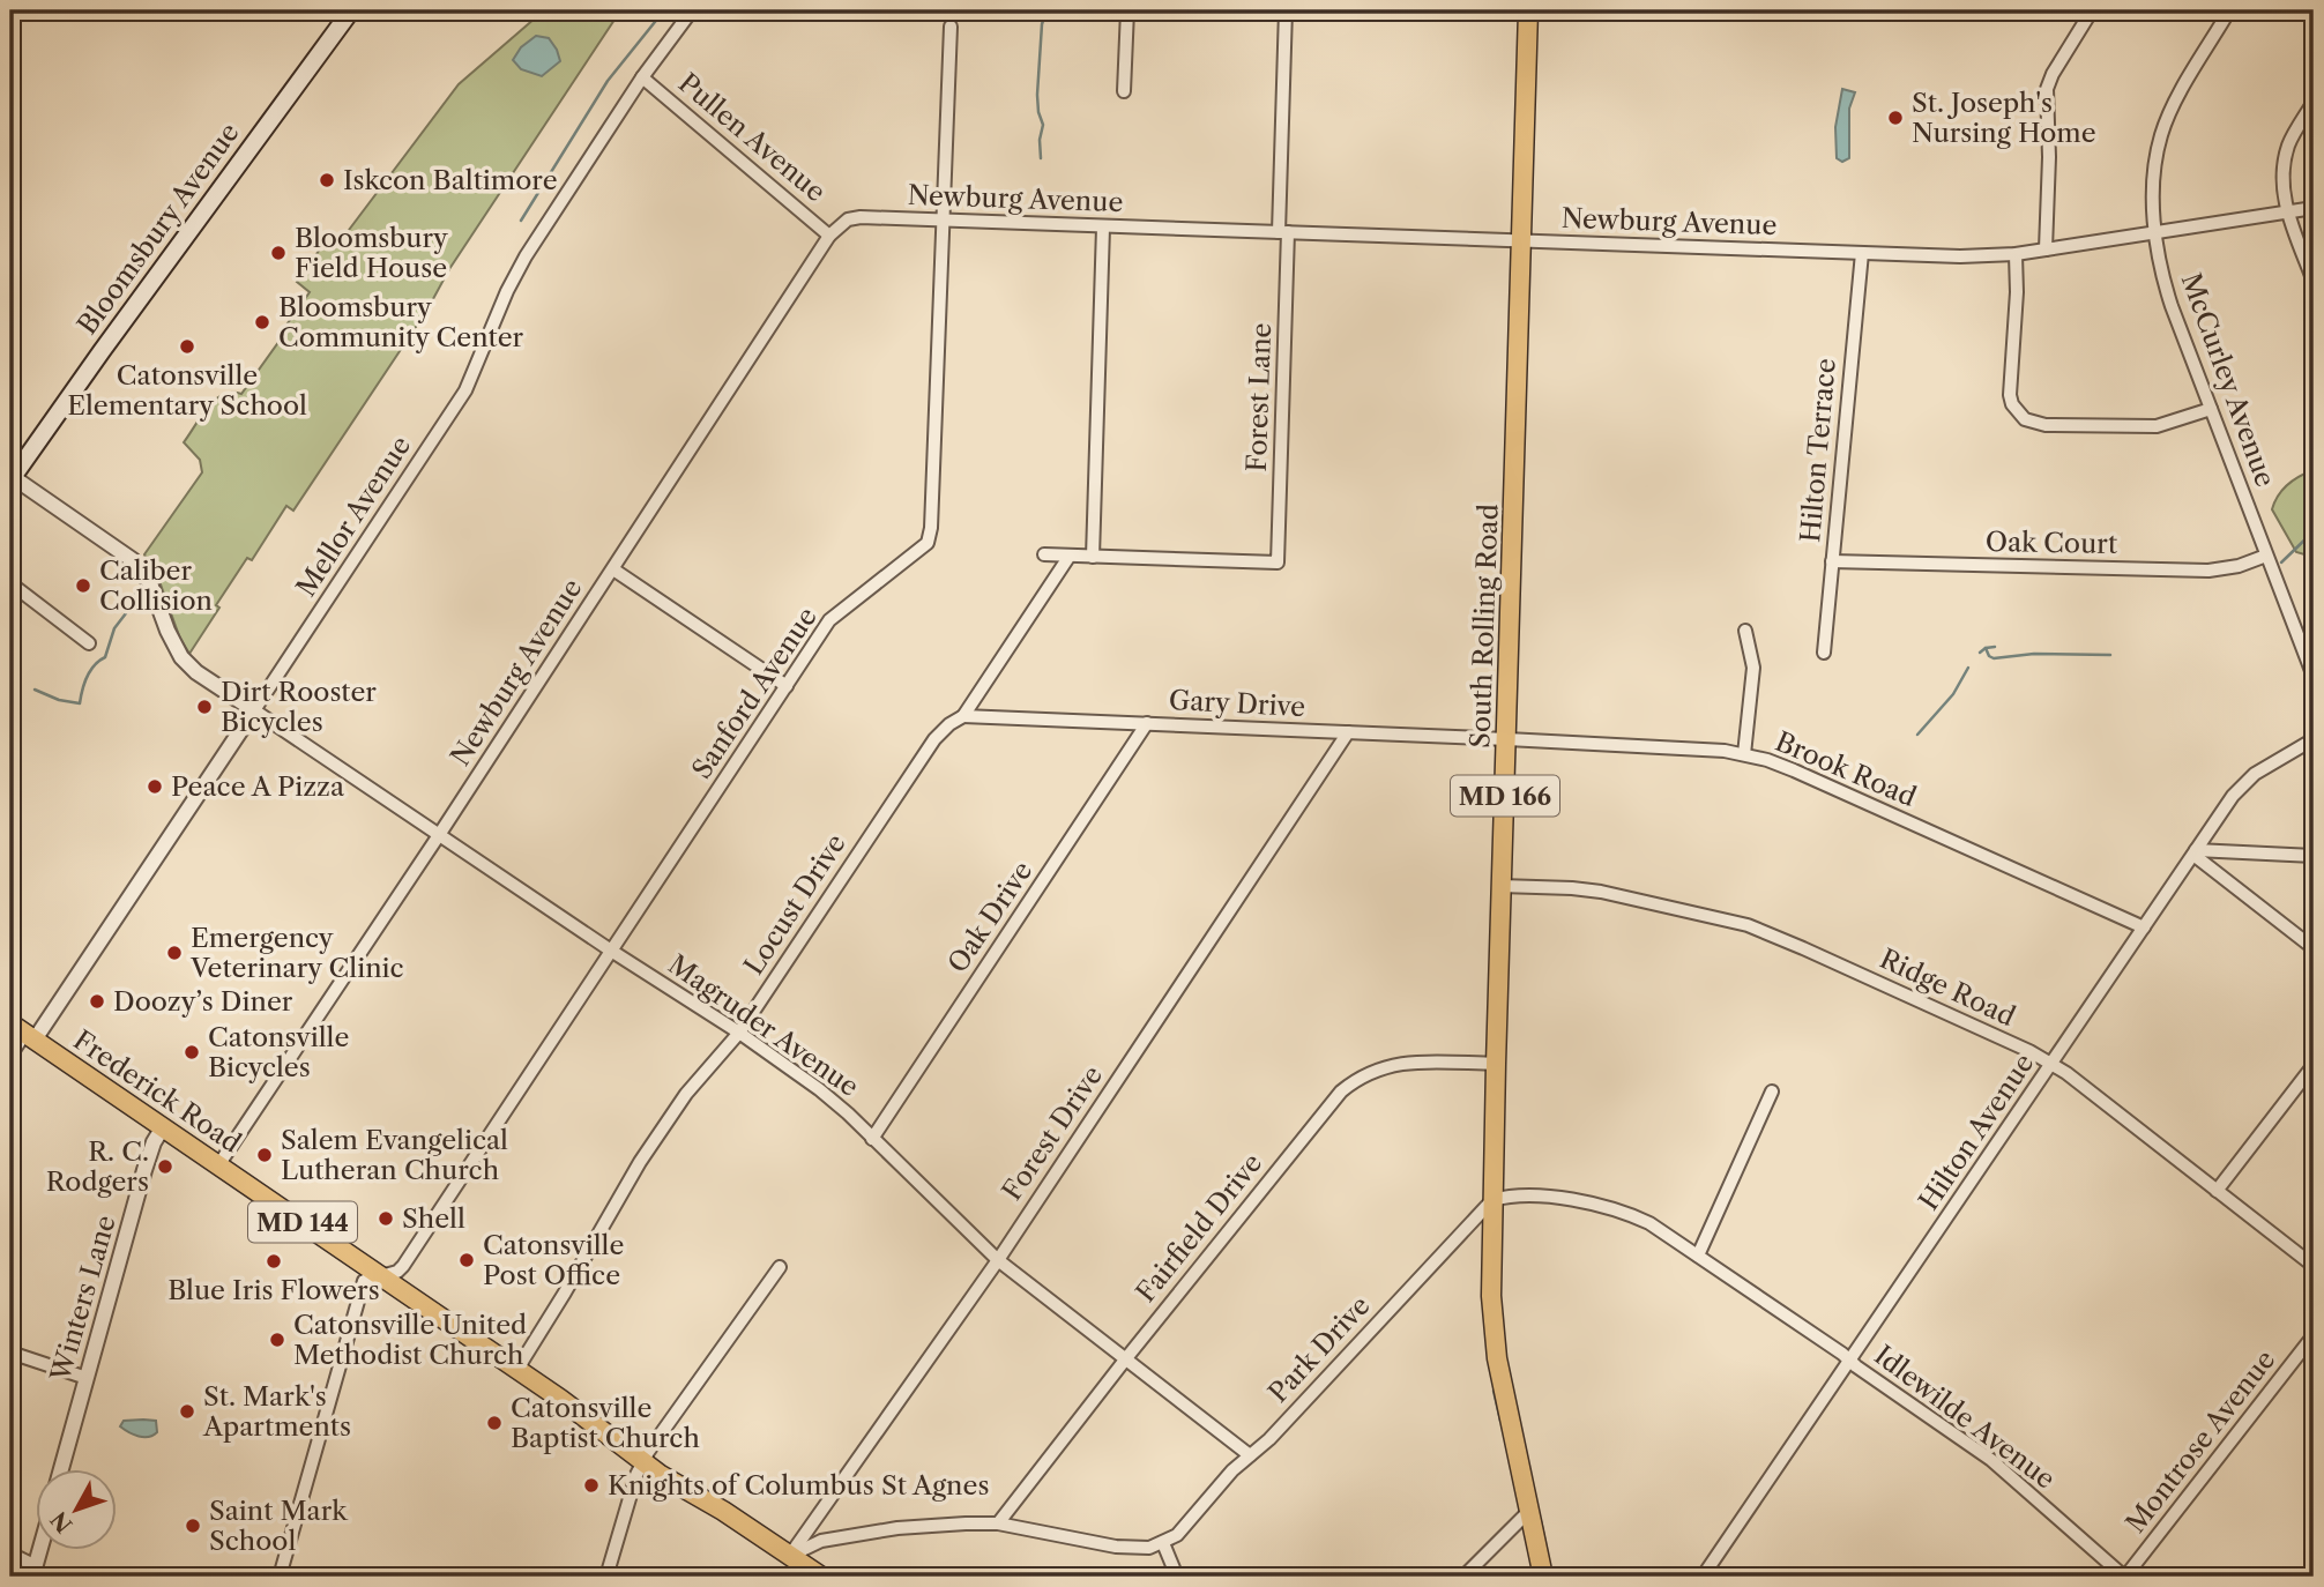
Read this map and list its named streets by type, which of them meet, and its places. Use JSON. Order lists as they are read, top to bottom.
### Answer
{
  "streets": {
    "main road": [
      "Bloomsbury Avenue",
      "South Rolling Road",
      "MD 166",
      "Frederick Road",
      "MD 144"
    ],
    "street": [
      "Pullen Avenue",
      "Newburg Avenue",
      "McCurley Avenue",
      "Forest Lane",
      "Hilton Terrace",
      "Mellor Avenue",
      "Oak Court",
      "Sanford Avenue",
      "Gary Drive",
      "Brook Road",
      "Locust Drive",
      "Oak Drive",
      "Ridge Road",
      "Magruder Avenue",
      "Hilton Avenue",
      "Forest Drive",
      "Fairfield Drive",
      "Winters Lane",
      "Park Drive",
      "Idlewilde Avenue",
      "Montrose Avenue"
    ]
  },
  "crossings": [
    ["Pullen Avenue", "Newburg Avenue"],
    ["Pullen Avenue", "Mellor Avenue"],
    ["Newburg Avenue", "McCurley Avenue"],
    ["Newburg Avenue", "Forest Lane"],
    ["Newburg Avenue", "Hilton Terrace"],
    ["Newburg Avenue", "South Rolling Road"],
    ["Newburg Avenue", "Sanford Avenue"],
    ["Newburg Avenue", "Magruder Avenue"],
    ["Newburg Avenue", "Frederick Road"],
    ["McCurley Avenue", "Oak Court"],
    ["Hilton Terrace", "Oak Court"],
    ["Mellor Avenue", "Magruder Avenue"],
    ["Mellor Avenue", "Frederick Road"],
    ["South Rolling Road", "Gary Drive"],
    ["South Rolling Road", "Brook Road"],
    ["South Rolling Road", "Ridge Road"],
    ["South Rolling Road", "Fairfield Drive"],
    ["South Rolling Road", "Park Drive"],
    ["Sanford Avenue", "Magruder Avenue"],
    ["Sanford Avenue", "Frederick Road"],
    ["Gary Drive", "Brook Road"],
    ["Gary Drive", "Locust Drive"],
    ["Gary Drive", "Oak Drive"],
    ["Gary Drive", "Forest Drive"],
    ["Brook Road", "Hilton Avenue"],
    ["Locust Drive", "Magruder Avenue"],
    ["Locust Drive", "Frederick Road"],
    ["Oak Drive", "Magruder Avenue"],
    ["Ridge Road", "Hilton Avenue"],
    ["Magruder Avenue", "Forest Drive"],
    ["Magruder Avenue", "Fairfield Drive"],
    ["Magruder Avenue", "Park Drive"],
    ["Frederick Road", "Forest Drive"],
    ["Frederick Road", "Winters Lane"],
    ["Hilton Avenue", "Idlewilde Avenue"],
    ["Idlewilde Avenue", "Montrose Avenue"]
  ],
  "places": [
    "St. Joseph's Nursing Home",
    "Iskcon Baltimore",
    "Bloomsbury Field House",
    "Bloomsbury Community Center",
    "Catonsville Elementary School",
    "Caliber Collision",
    "Dirt Rooster Bicycles",
    "Peace A Pizza",
    "Emergency Veterinary Clinic",
    "Doozy’s Diner",
    "Catonsville Bicycles",
    "Salem Evangelical Lutheran Church",
    "R. C. Rodgers",
    "Shell",
    "Catonsville Post Office",
    "Blue Iris Flowers",
    "Catonsville United Methodist Church",
    "St. Mark's Apartments",
    "Catonsville Baptist Church",
    "Knights of Columbus St Agnes",
    "Saint Mark School"
  ],
  "north": "bottom left"
}
